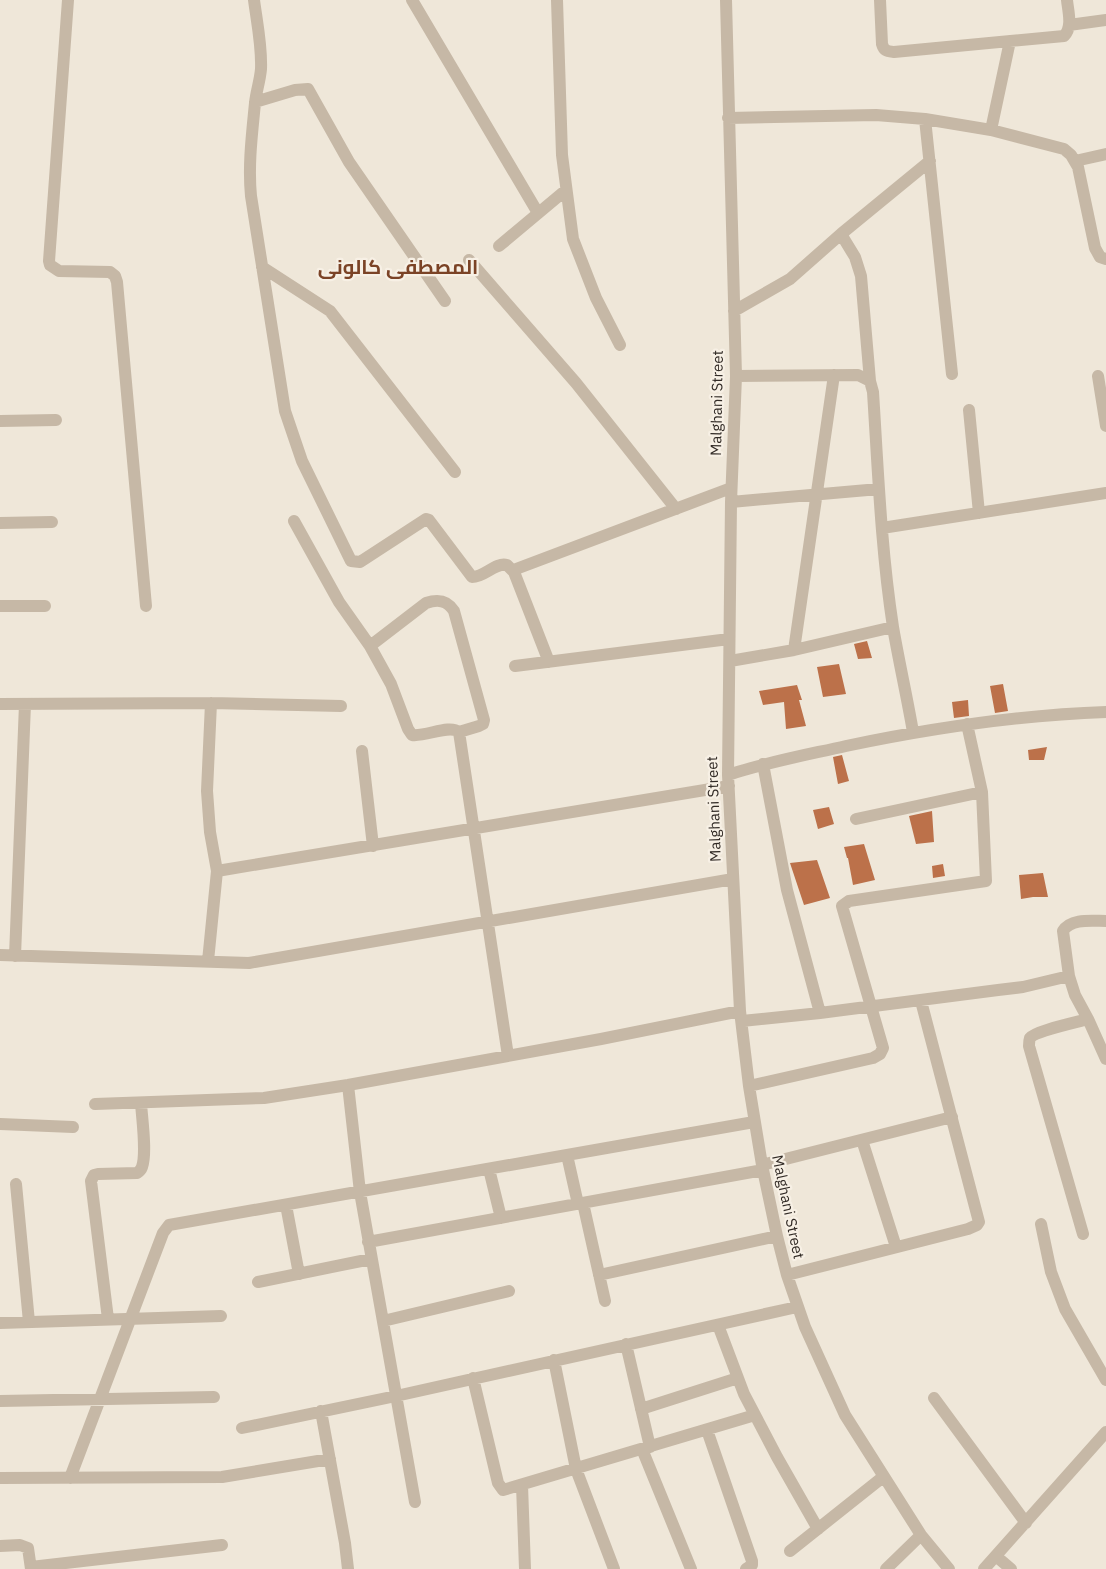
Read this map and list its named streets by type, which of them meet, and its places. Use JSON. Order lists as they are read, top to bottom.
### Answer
{
  "streets": {
    "street": ["Malghani Street"]
  },
  "districts": ["المصطفی کالونی"]
}
